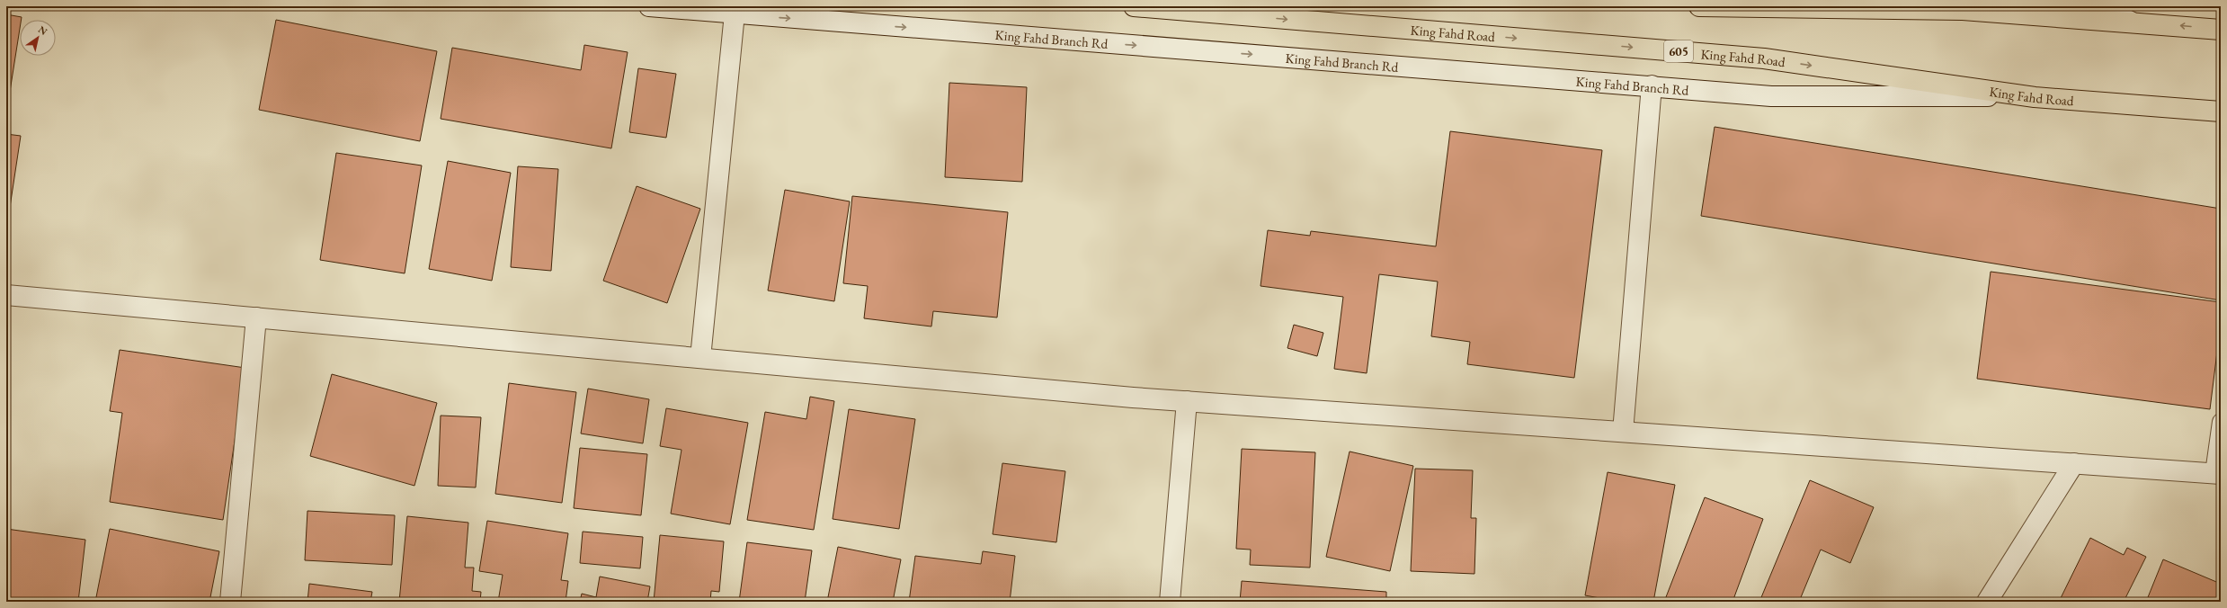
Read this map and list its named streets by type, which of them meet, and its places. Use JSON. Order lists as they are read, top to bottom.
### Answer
{
  "streets": {
    "highway": ["King Fahd Road", "605"],
    "street": ["King Fahd Branch Rd"]
  },
  "crossings": [
    ["King Fahd Road", "King Fahd Branch Rd"]
  ],
  "one_way": ["King Fahd Branch Rd"],
  "north": "top right"
}
